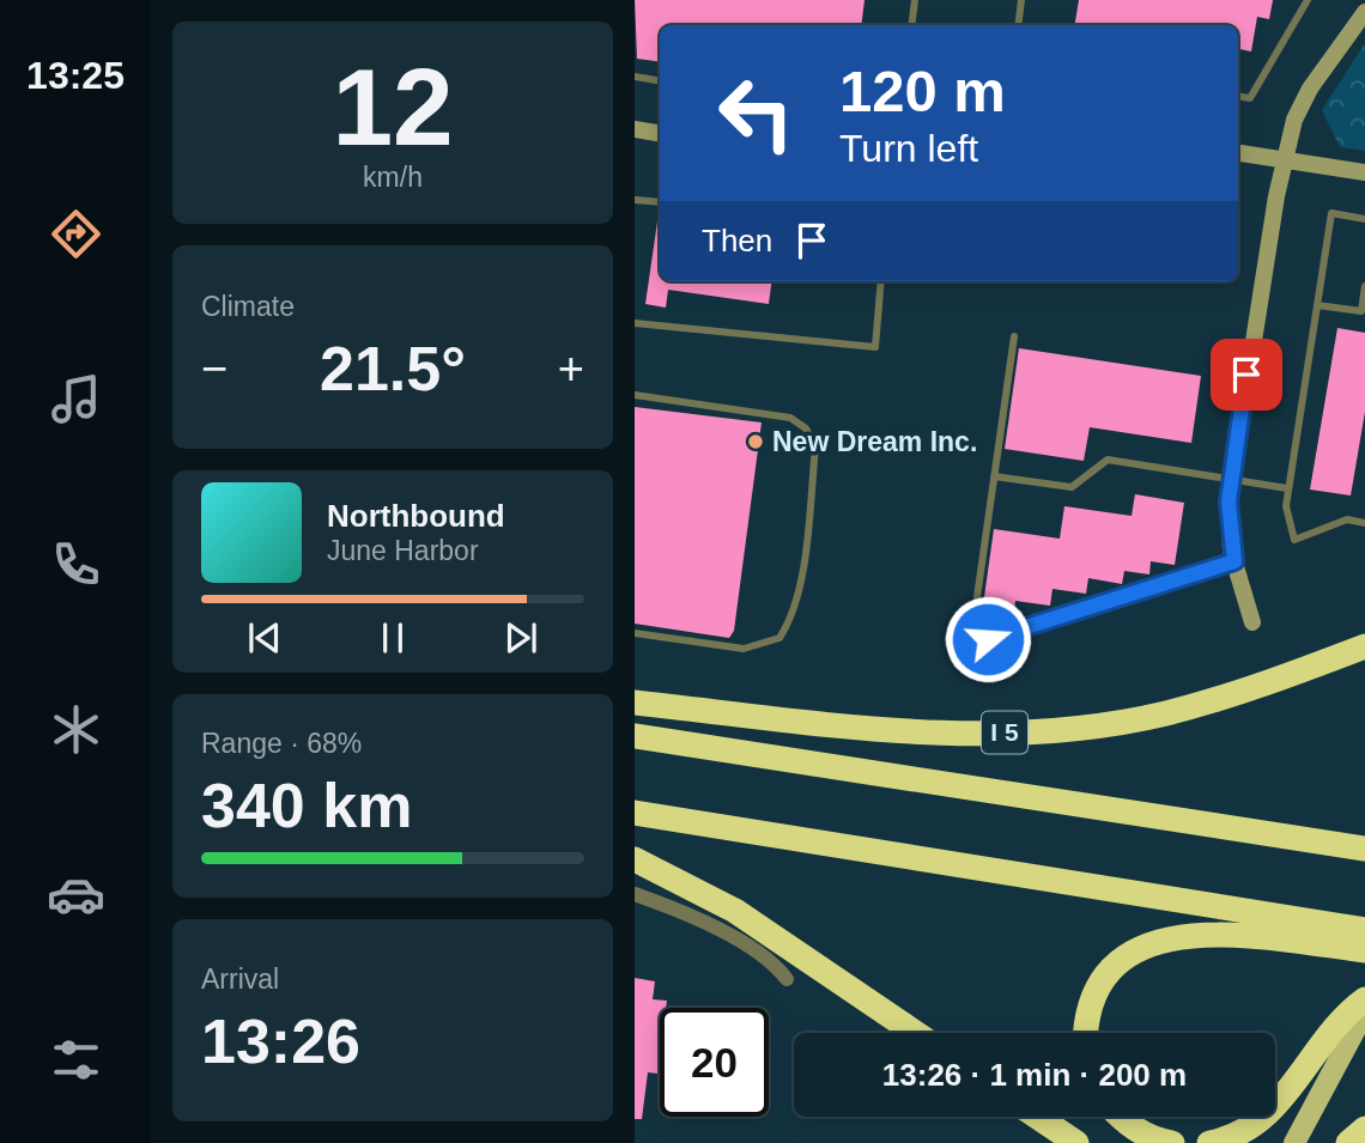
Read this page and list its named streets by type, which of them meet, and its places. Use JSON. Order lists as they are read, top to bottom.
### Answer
{
  "streets": {
    "highway": ["I 5"]
  },
  "places": ["New Dream Inc."],
  "page": {
    "tabs": "13:25",
    "tile": [
      ["12", "km/h"],
      "Climate",
      ["Range · 68%", "340 km"],
      ["Arrival", "13:26"]
    ],
    "turn": ["120 m", "Turn left"],
    "then": "Then",
    "heat": ["−", "21.5°", "+"],
    "song": ["Northbound", "June Harbor"],
    "limit": "20",
    "trip": "13:26 · 1 min · 200 m"
  }
}
